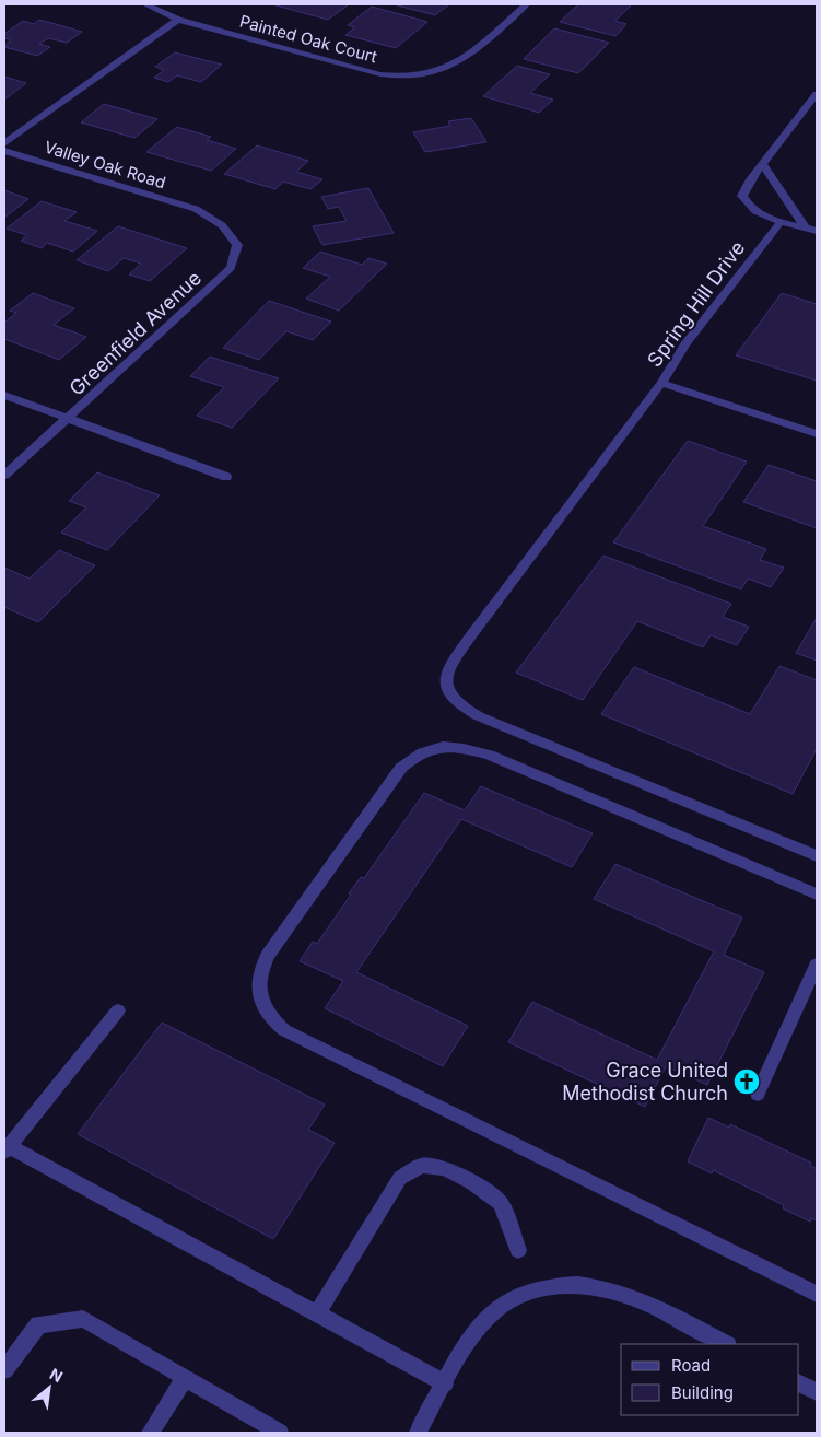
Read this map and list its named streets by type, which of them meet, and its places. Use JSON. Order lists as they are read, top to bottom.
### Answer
{
  "streets": {
    "street": [
      "Painted Oak Court",
      "Valley Oak Road",
      "Spring Hill Drive",
      "Greenfield Avenue"
    ]
  },
  "crossings": [
    ["Valley Oak Road", "Greenfield Avenue"]
  ],
  "places": {
    "church": ["Grace United Methodist Church"]
  },
  "legend": ["Road", "Building"],
  "north": "top right"
}
